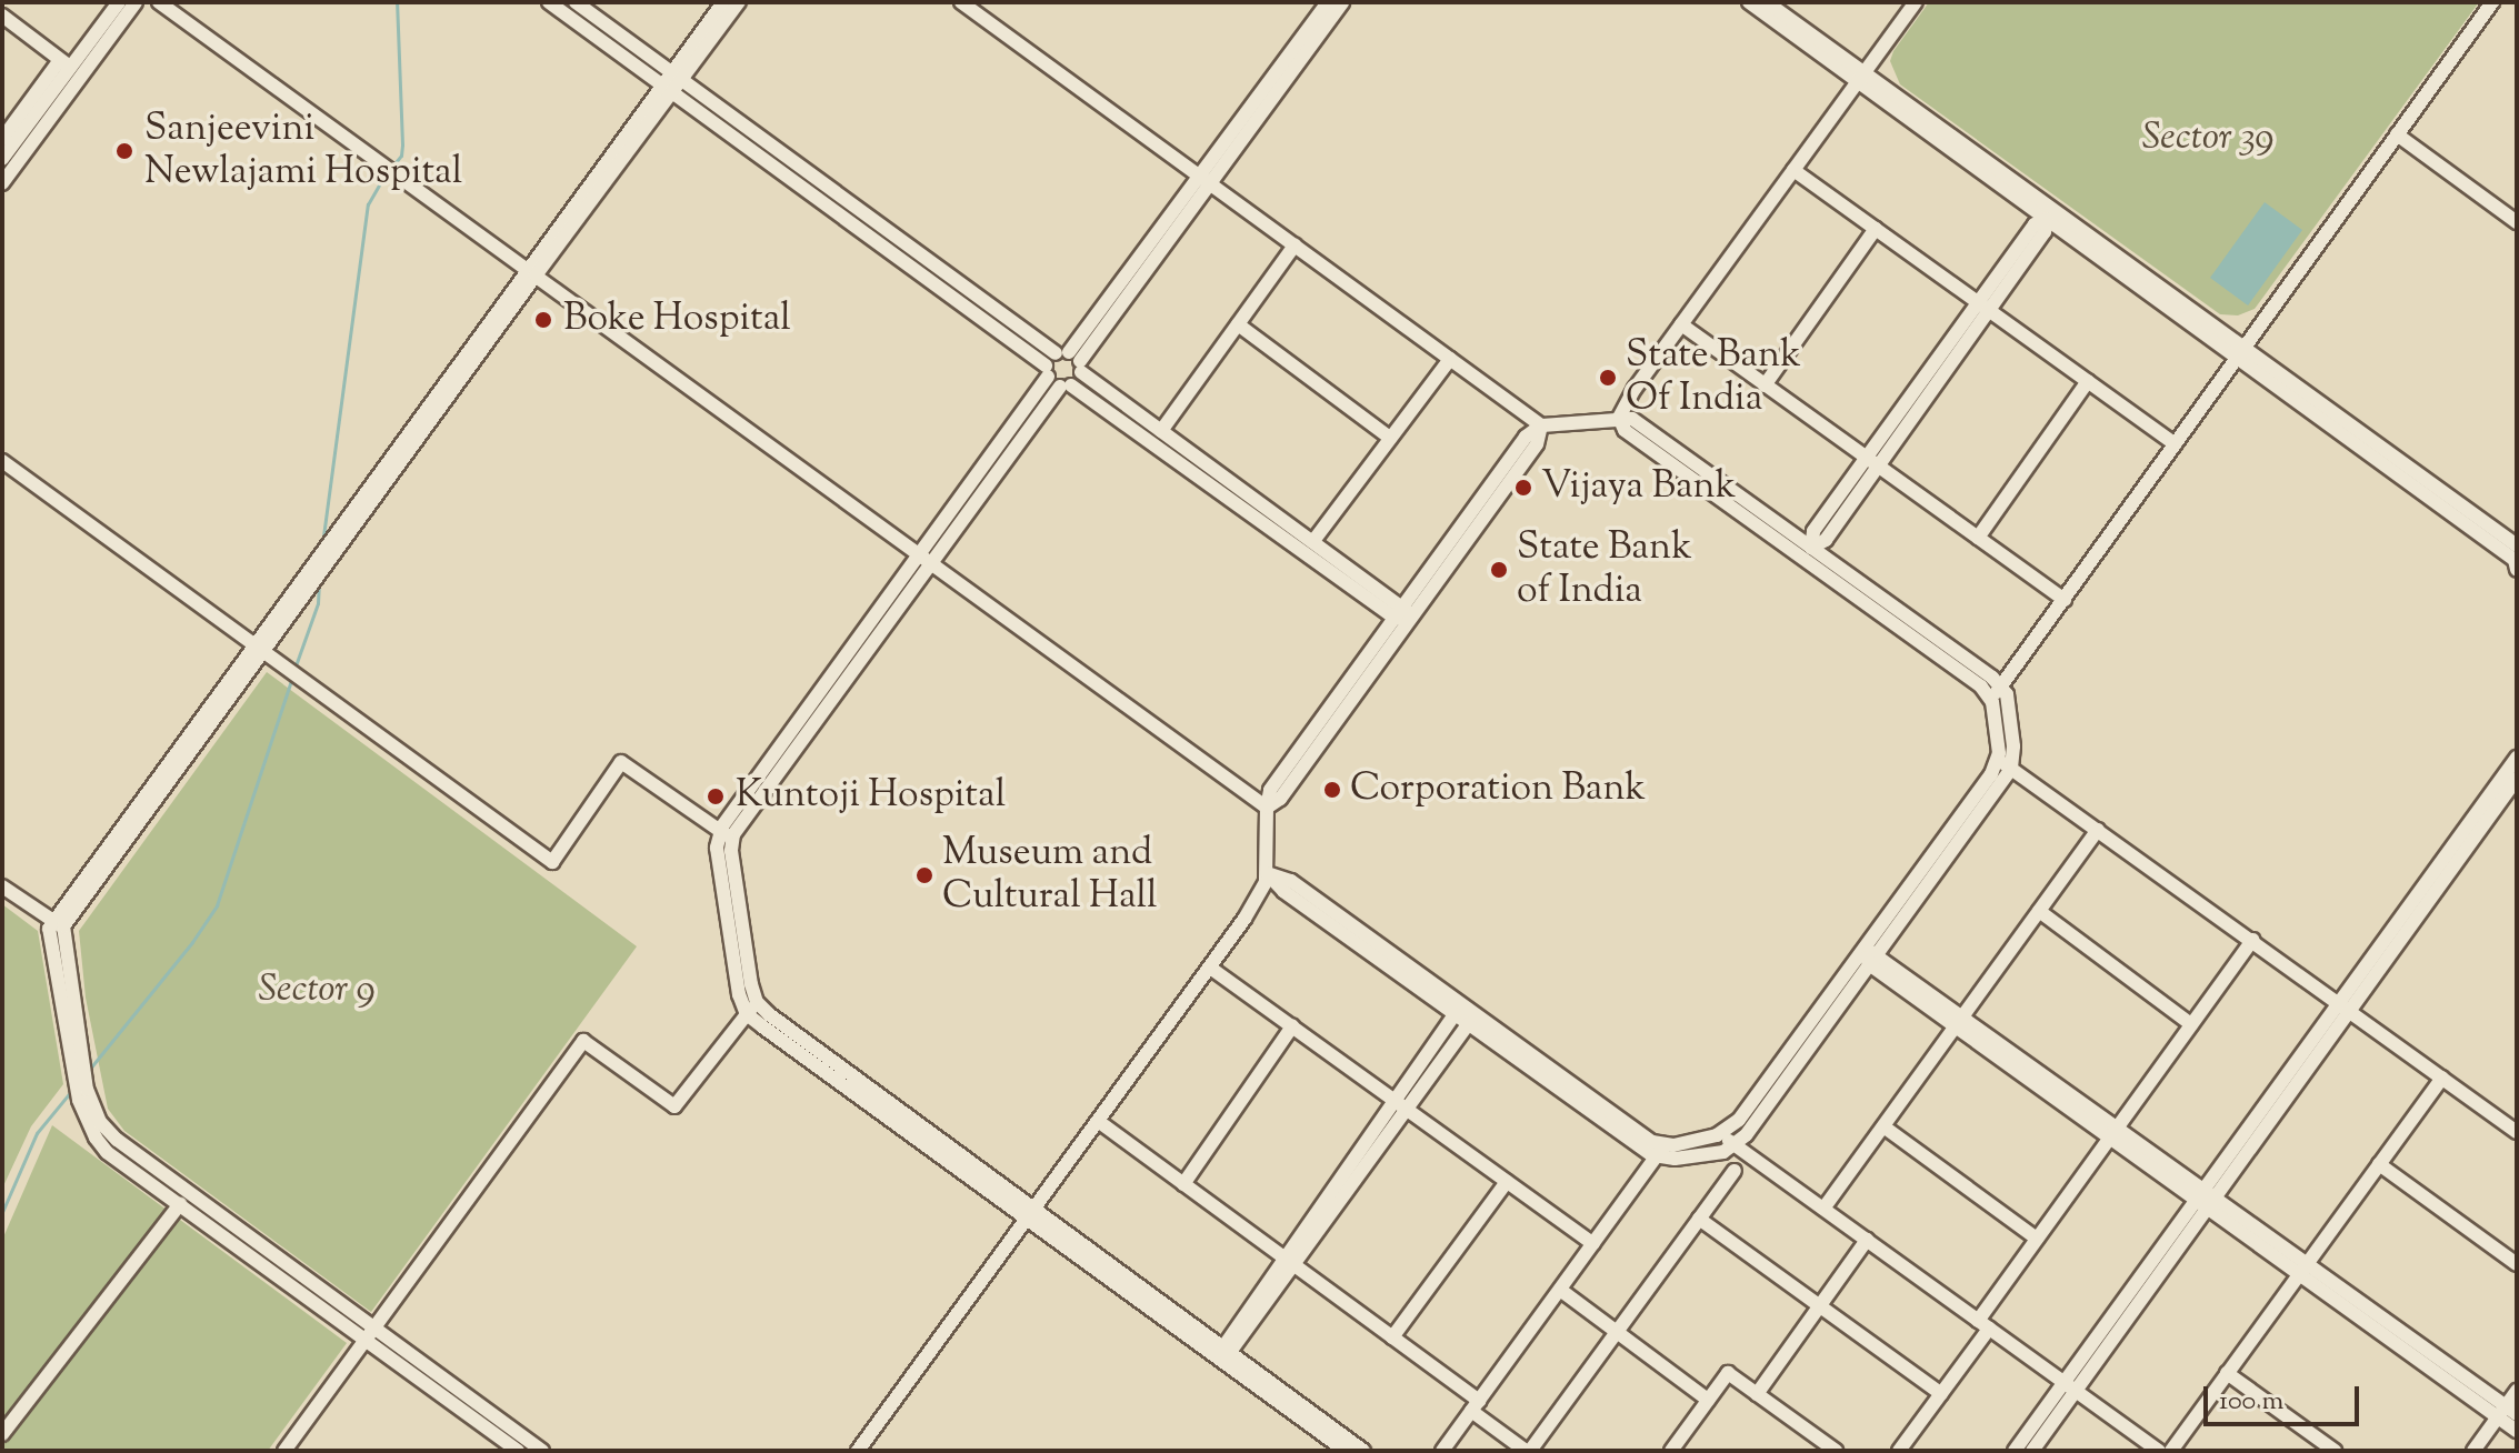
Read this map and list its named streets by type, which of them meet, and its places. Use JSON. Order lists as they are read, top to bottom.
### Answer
{
  "parks": ["Sector 39", "Sector 9"],
  "places": [
    "Sanjeevini Newlajami Hospital",
    "Boke Hospital",
    "State Bank Of India",
    "Vijaya Bank",
    "State Bank of India",
    "Corporation Bank",
    "Kuntoji Hospital",
    "Museum and Cultural Hall"
  ],
  "scale_bar": "100 m"
}
